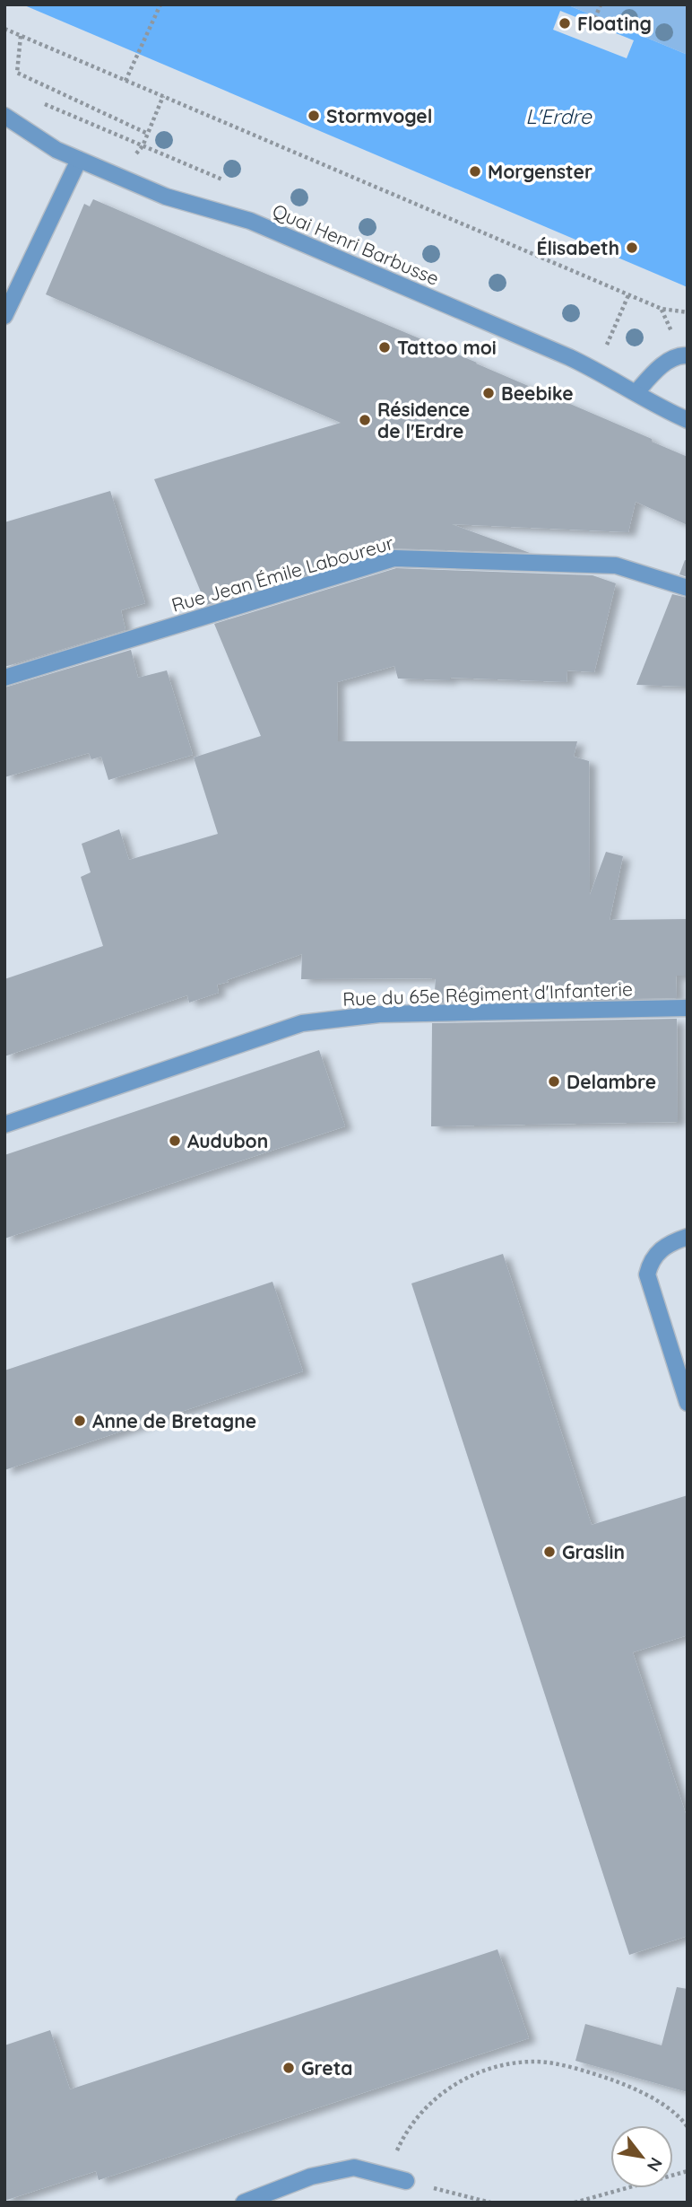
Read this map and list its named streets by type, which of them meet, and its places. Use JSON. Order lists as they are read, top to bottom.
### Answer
{
  "streets": {
    "street": ["Quai Henri Barbusse", "Rue Jean Émile Laboureur", "Rue du 65e Régiment d'Infanterie"]
  },
  "water": ["L'Erdre"],
  "places": [
    "Floating",
    "Stormvogel",
    "Morgenster",
    "Élisabeth",
    "Tattoo moi",
    "Beebike",
    "Résidence de l'Erdre",
    "Delambre",
    "Audubon",
    "Anne de Bretagne",
    "Graslin",
    "Greta"
  ],
  "north": "bottom right"
}
